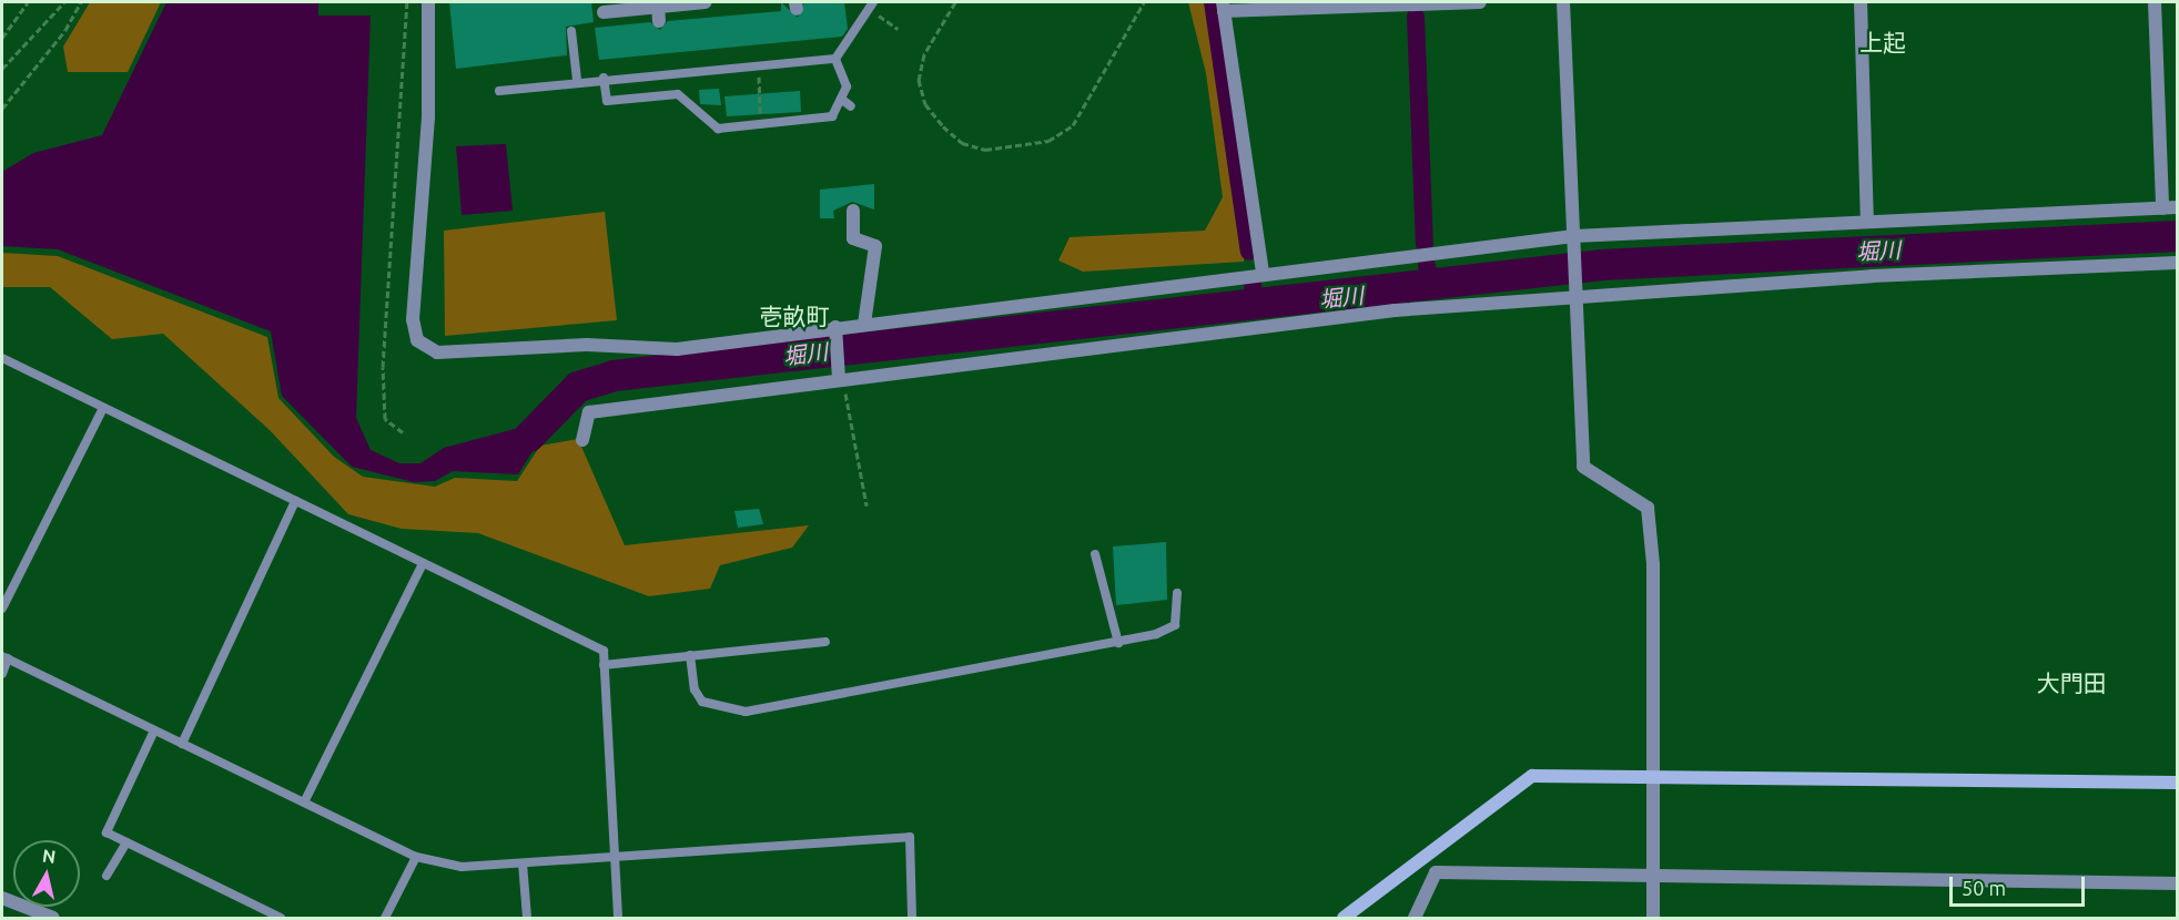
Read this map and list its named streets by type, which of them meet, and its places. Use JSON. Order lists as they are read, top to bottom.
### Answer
{
  "districts": ["上起", "壱畝町", "大門田"],
  "water": ["堀川"],
  "scale_bar": "50 m",
  "north": "top"
}
